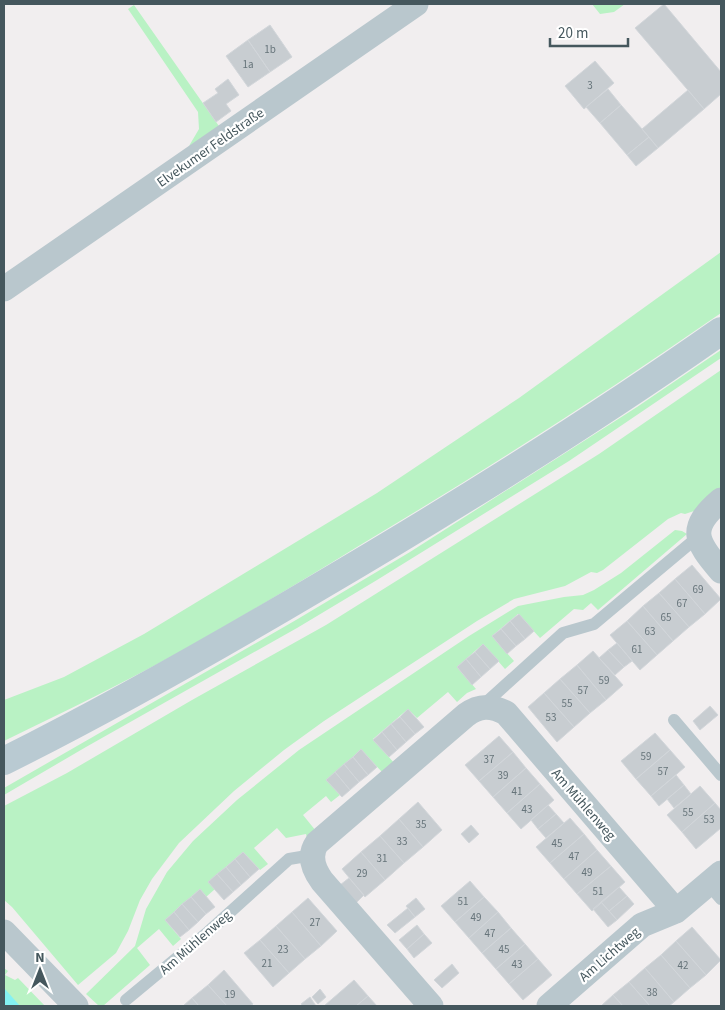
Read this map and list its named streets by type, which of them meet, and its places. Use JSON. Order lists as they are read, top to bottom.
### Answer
{
  "streets": {
    "street": ["Elvekumer Feldstraße", "Am Mühlenweg", "Am Lichtweg"]
  },
  "crossings": [
    ["Am Mühlenweg", "Am Lichtweg"]
  ],
  "house_numbers": [
    "1b",
    "1a",
    "3",
    "69",
    "67",
    "65",
    "63",
    "61",
    "59",
    "57",
    "55",
    "53",
    "59",
    "37",
    "57",
    "39",
    "41",
    "43",
    "55",
    "53",
    "35",
    "33",
    "45",
    "47",
    "31",
    "49",
    "29",
    "51",
    "51",
    "49",
    "27",
    "47",
    "23",
    "45",
    "21",
    "43",
    "42",
    "38",
    "19"
  ],
  "scale_bar": "20 m",
  "north": "top"
}
